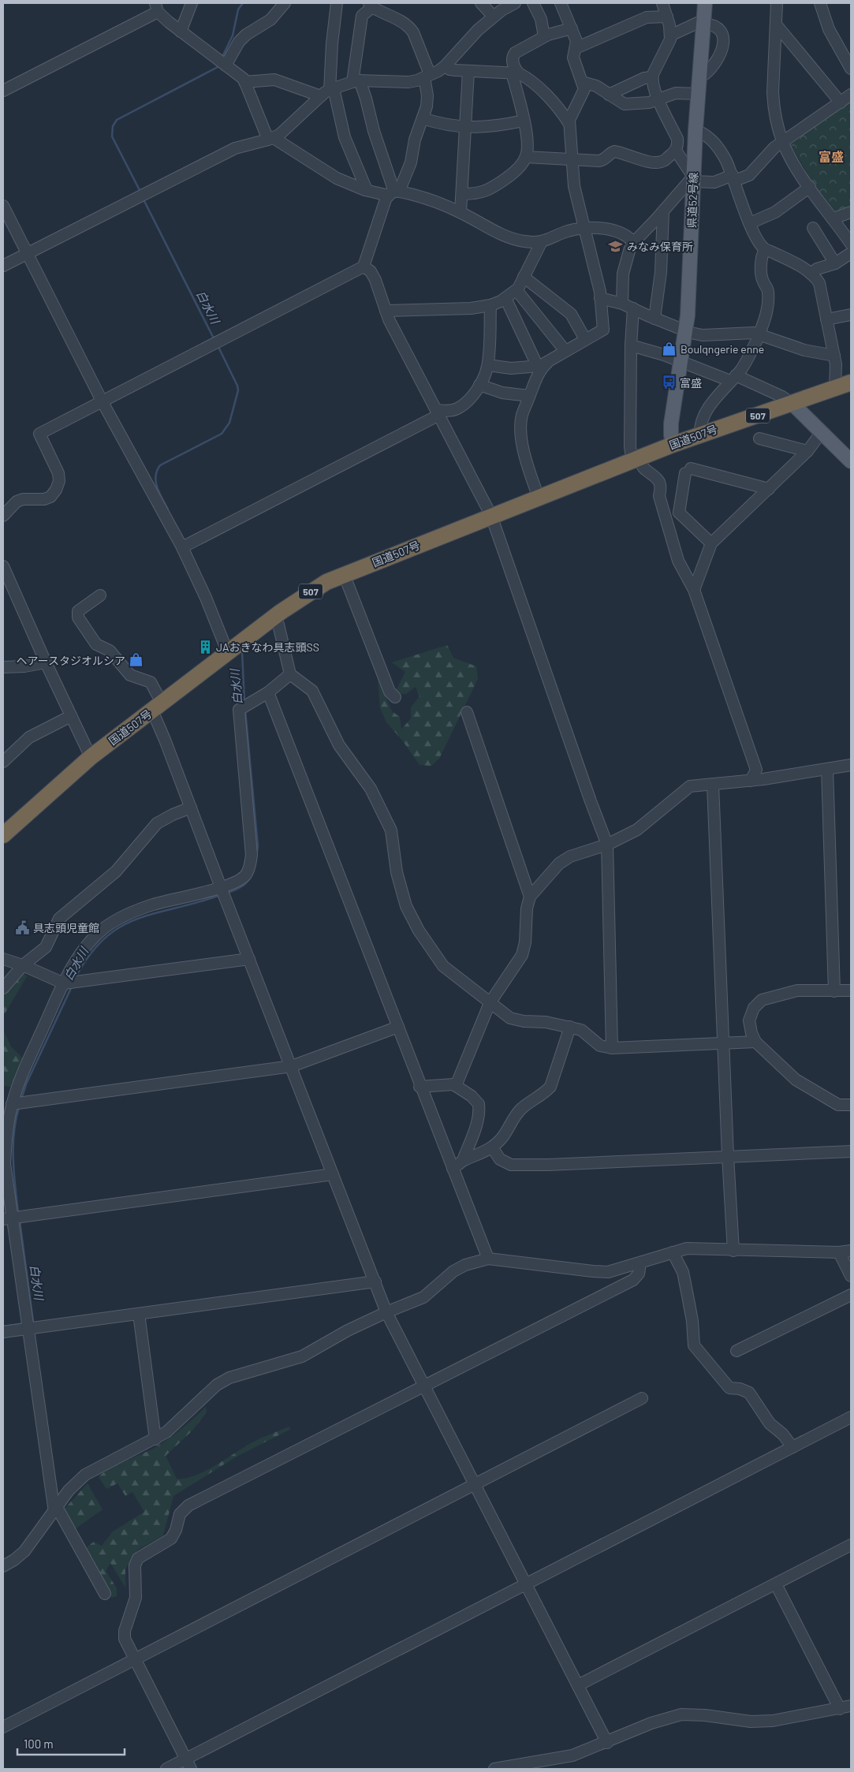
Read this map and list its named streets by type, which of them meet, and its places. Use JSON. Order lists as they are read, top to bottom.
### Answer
{
  "streets": {
    "highway": ["507", "国道507号"],
    "main road": ["県道52号線"]
  },
  "crossings": [
    ["県道52号線", "国道507号"]
  ],
  "districts": ["富盛"],
  "water": ["白水川"],
  "places": {
    "school or university": ["みなみ保育所"],
    "shop": ["Boulqngerie enne", "ヘアースタジオルシア"],
    "bus stop": ["富盛"],
    "building": ["JAおきなわ具志頭SS"],
    "public building": ["具志頭児童館"]
  },
  "scale_bar": "100 m"
}
